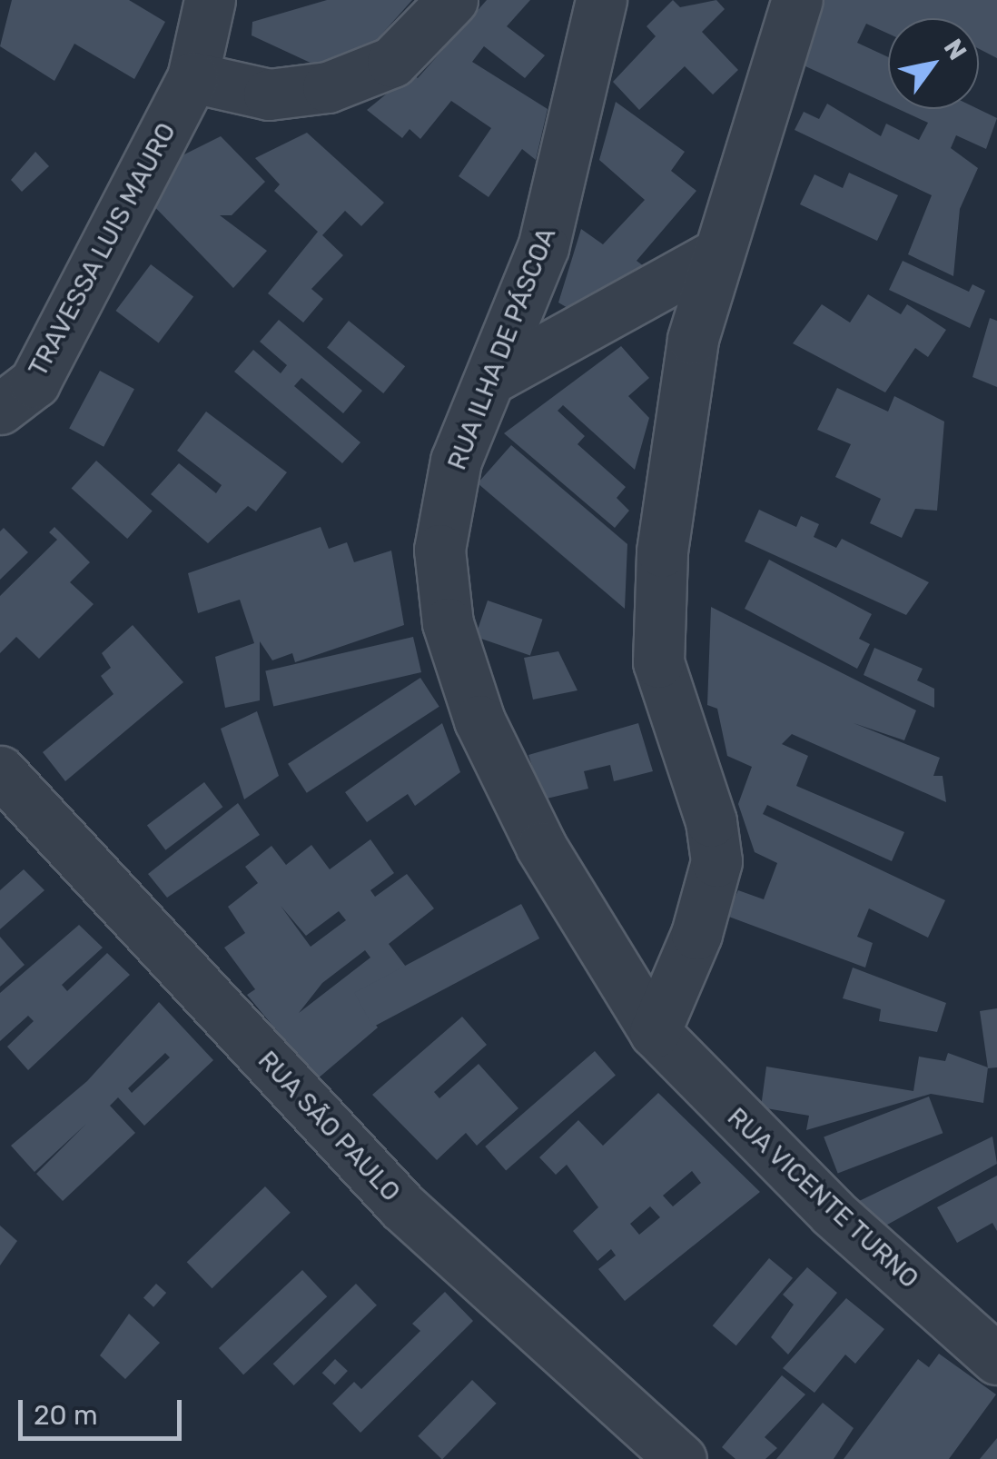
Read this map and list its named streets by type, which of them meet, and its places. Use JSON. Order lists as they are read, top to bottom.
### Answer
{
  "streets": {
    "street": [
      "TRAVESSA LUIS MAURO",
      "RUA ILHA DE PÁSCOA",
      "RUA SÃO PAULO",
      "RUA VICENTE TURNO"
    ]
  },
  "crossings": [
    ["RUA ILHA DE PÁSCOA", "RUA VICENTE TURNO"]
  ],
  "scale_bar": "20 m",
  "north": "top right"
}
